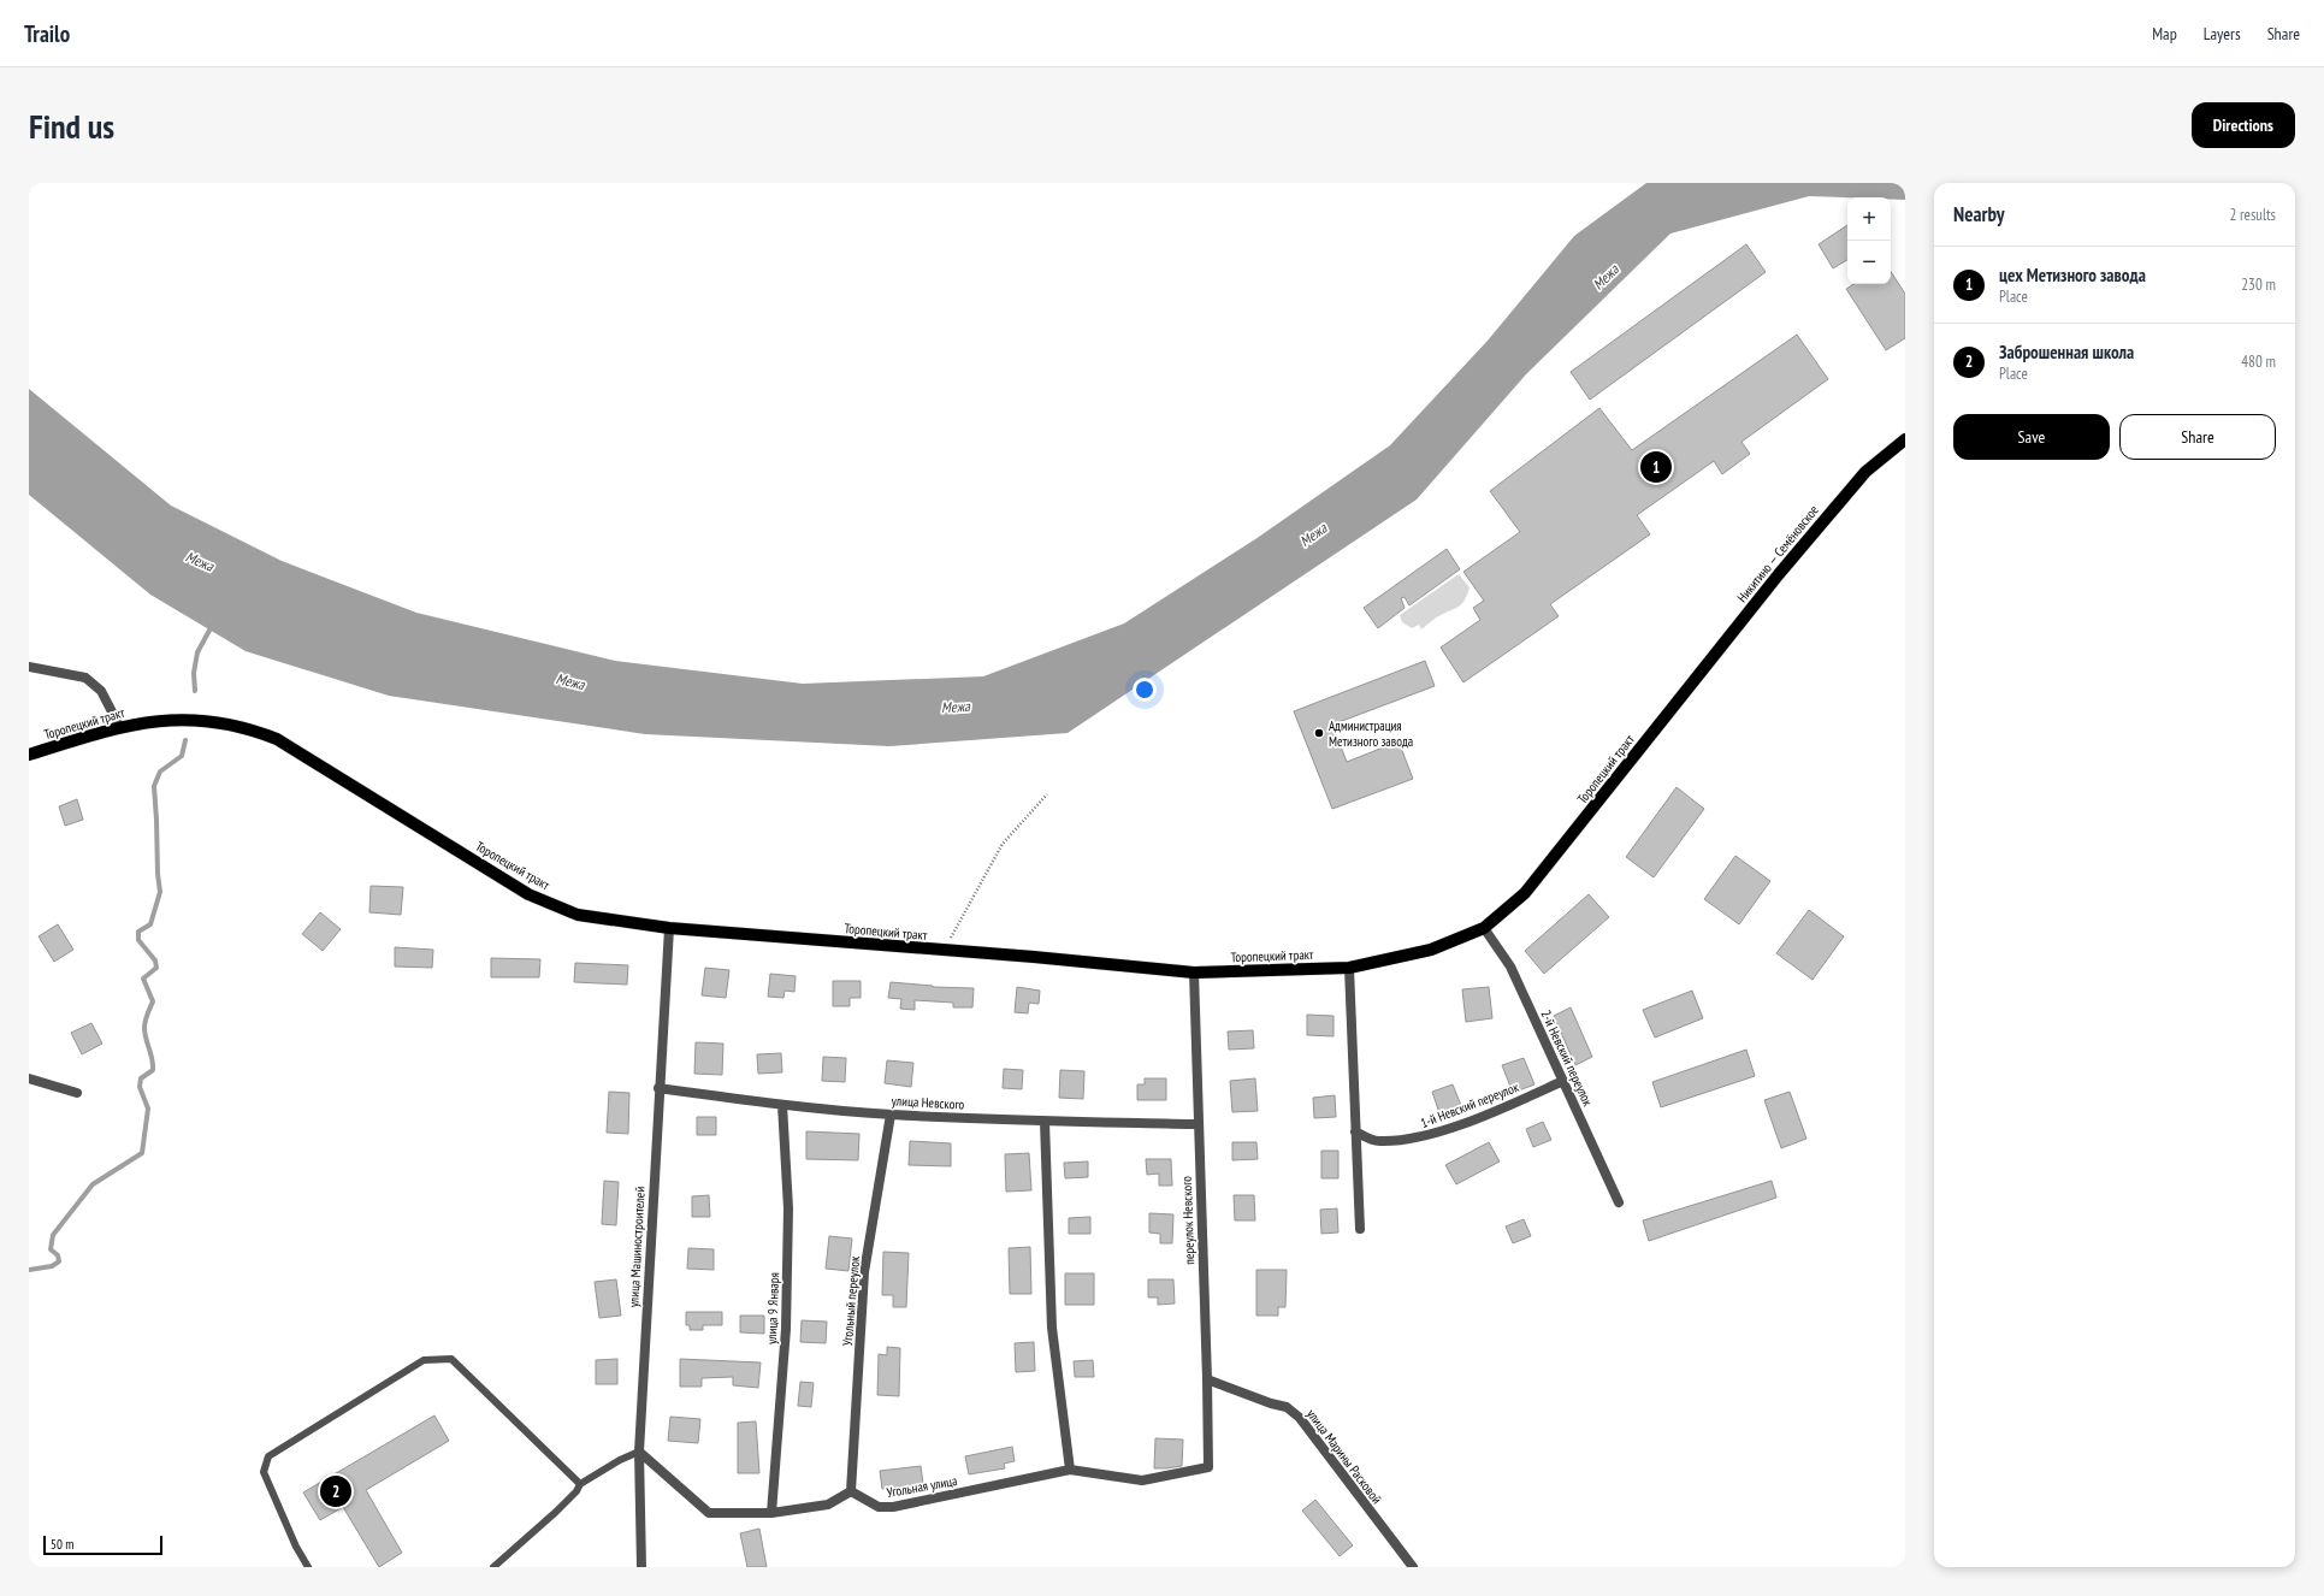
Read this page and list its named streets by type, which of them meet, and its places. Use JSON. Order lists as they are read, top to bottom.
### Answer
{
  "streets": {
    "main road": ["Никитино — Семёновское", "Торопецкий тракт"],
    "street": [
      "2-й Невский переулок",
      "улица Невского",
      "1-й Невский переулок",
      "переулок Невского",
      "улица Машиностроителей",
      "Угольный переулок",
      "улица 9 Января",
      "улица Марины Расковой",
      "Угольная улица"
    ]
  },
  "crossings": [
    ["Никитино — Семёновское", "Торопецкий тракт"],
    ["Торопецкий тракт", "2-й Невский переулок"],
    ["Торопецкий тракт", "переулок Невского"],
    ["Торопецкий тракт", "улица Машиностроителей"],
    ["2-й Невский переулок", "1-й Невский переулок"],
    ["улица Невского", "переулок Невского"],
    ["улица Невского", "улица Машиностроителей"],
    ["улица Невского", "Угольный переулок"],
    ["улица Невского", "улица 9 Января"],
    ["переулок Невского", "улица Марины Расковой"],
    ["переулок Невского", "Угольная улица"],
    ["Угольный переулок", "Угольная улица"]
  ],
  "water": ["Межа"],
  "places": ["Администрация Метизного завода"],
  "scale_bar": "50 m",
  "page": {
    "header": "Trailo",
    "nav": ["Map", "Layers", "Share"],
    "buttons": [
      "Directions",
      ["Save", "Share"]
    ],
    "title": "Find us",
    "heading": ["Nearby", "2 results"],
    "map_buttons": ["+", "−"],
    "list": [
      {
        "mark": "1",
        "name": "цех Метизного завода",
        "note": "Place",
        "value": "230 m"
      },
      {
        "mark": "2",
        "name": "Заброшенная школа",
        "note": "Place",
        "value": "480 m"
      }
    ],
    "pins": ["1", "2"],
    "scale": "50 m"
  }
}
